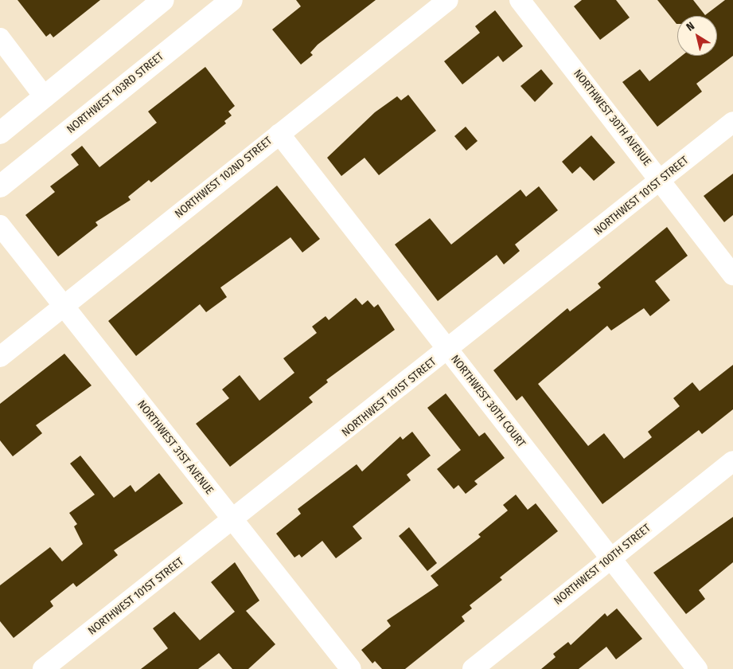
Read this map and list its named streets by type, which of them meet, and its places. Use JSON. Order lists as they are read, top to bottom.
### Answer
{
  "streets": {
    "main road": ["NORTHWEST 103RD STREET"],
    "street": [
      "NORTHWEST 30TH AVENUE",
      "NORTHWEST 102ND STREET",
      "NORTHWEST 101ST STREET",
      "NORTHWEST 30TH COURT",
      "NORTHWEST 31ST AVENUE",
      "NORTHWEST 100TH STREET"
    ]
  },
  "crossings": [
    ["NORTHWEST 30TH AVENUE", "NORTHWEST 101ST STREET"],
    ["NORTHWEST 102ND STREET", "NORTHWEST 30TH COURT"],
    ["NORTHWEST 102ND STREET", "NORTHWEST 31ST AVENUE"],
    ["NORTHWEST 101ST STREET", "NORTHWEST 30TH COURT"],
    ["NORTHWEST 101ST STREET", "NORTHWEST 31ST AVENUE"],
    ["NORTHWEST 30TH COURT", "NORTHWEST 100TH STREET"]
  ],
  "north": "top left"
}
